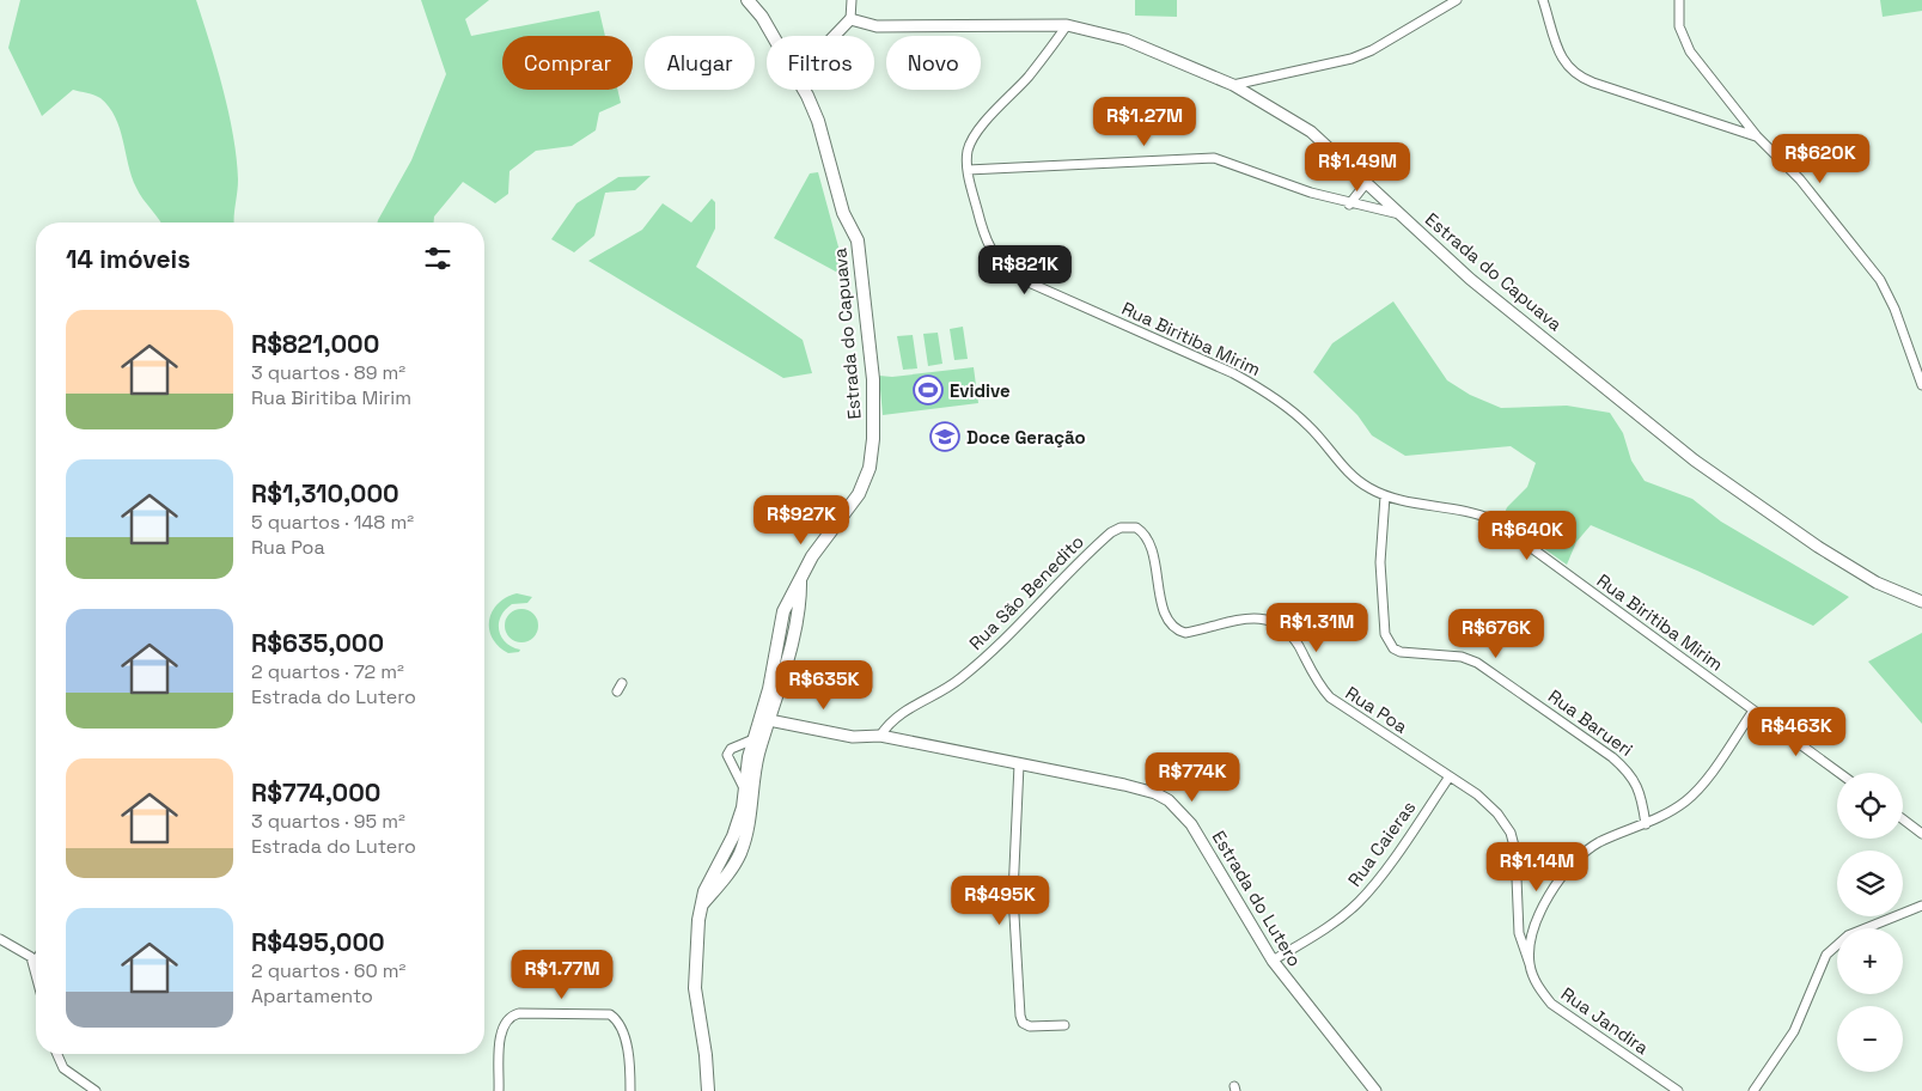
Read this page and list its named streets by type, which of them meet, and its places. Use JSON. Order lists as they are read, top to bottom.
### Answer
{
  "streets": {
    "main road": ["Estrada do Capuava"],
    "street": [
      "Rua Biritiba Mirim",
      "Rua São Benedito",
      "Rua Poa",
      "Rua Barueri",
      "Rua Caieras",
      "Estrada do Lutero",
      "Rua Jandira"
    ]
  },
  "crossings": [
    ["Estrada do Capuava", "Estrada do Lutero"],
    ["Rua Biritiba Mirim", "Rua Barueri"],
    ["Rua Biritiba Mirim", "Rua Jandira"],
    ["Rua São Benedito", "Rua Poa"],
    ["Rua São Benedito", "Estrada do Lutero"],
    ["Rua Poa", "Rua Caieras"],
    ["Rua Poa", "Rua Jandira"],
    ["Rua Barueri", "Rua Jandira"],
    ["Rua Caieras", "Estrada do Lutero"],
    ["Rua Caieras", "Rua Jandira"]
  ],
  "places": {
    "sports": ["Evidive"],
    "school or university": ["Doce Geração"]
  },
  "page": {
    "chip": [
      "Comprar",
      "Alugar",
      "Filtros",
      "Novo"
    ],
    "price": [
      "R$1.27M",
      "R$620K",
      "R$1.49M",
      "R$821K",
      "R$927K",
      "R$640K",
      "R$1.31M",
      "R$676K",
      "R$635K",
      "R$463K",
      "R$774K",
      "R$1.14M",
      "R$495K",
      "R$1.77M"
    ],
    "heading": "14 imóveis",
    "list": [
      {
        "name": "R$821,000",
        "note": "3 quartos · 89 m² · Rua Biritiba Mirim"
      },
      {
        "name": "R$1,310,000",
        "note": "5 quartos · 148 m² · Rua Poa"
      },
      {
        "name": "R$635,000",
        "note": "2 quartos · 72 m² · Estrada do Lutero"
      },
      {
        "name": "R$774,000",
        "note": "3 quartos · 95 m² · Estrada do Lutero"
      },
      {
        "name": "R$495,000",
        "note": "2 quartos · 60 m² · Apartamento"
      }
    ],
    "map_buttons": ["+", "−"]
  }
}
